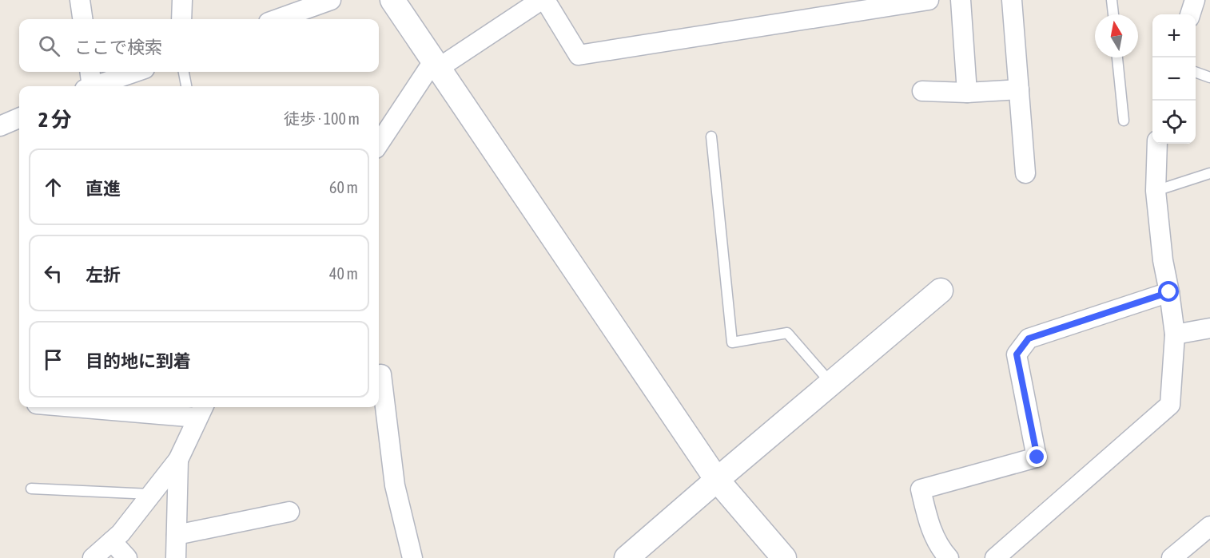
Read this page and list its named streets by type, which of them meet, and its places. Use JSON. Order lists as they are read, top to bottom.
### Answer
{
  "north": "top",
  "page": {
    "map_buttons": ["+", "−"],
    "search": "ここで検索",
    "heading": ["2 分", "徒歩 · 100 m"],
    "list": [
      ["直進", "60 m"],
      ["左折", "40 m"],
      "目的地に到着"
    ]
  }
}
